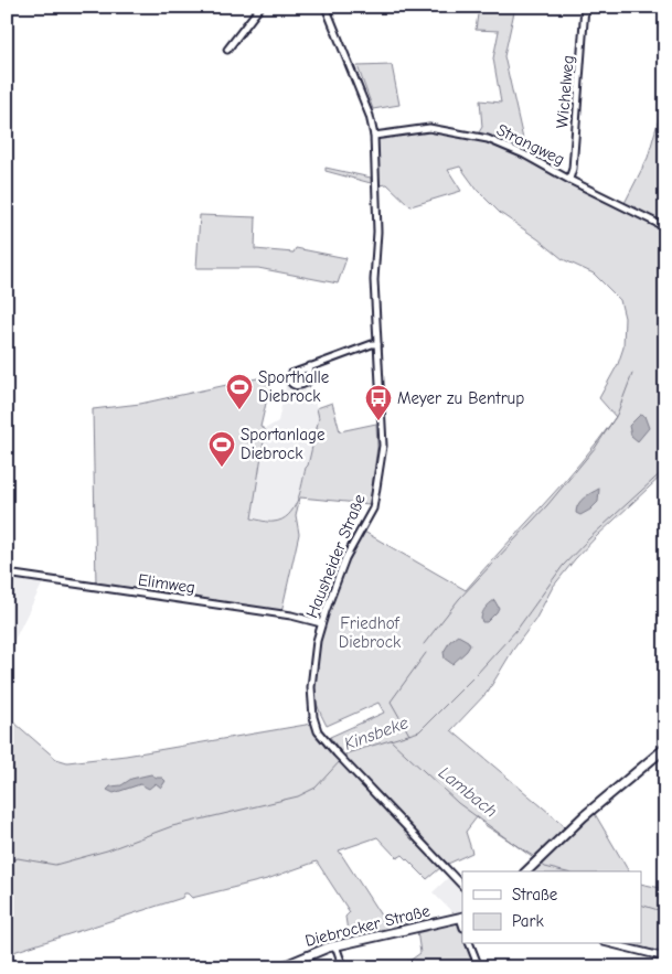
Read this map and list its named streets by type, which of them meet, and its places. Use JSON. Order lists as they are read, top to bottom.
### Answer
{
  "streets": {
    "main road": ["Diebrocker Straße"],
    "street": [
      "Wichelweg",
      "Strangweg",
      "Hausheider Straße",
      "Elimweg"
    ]
  },
  "crossings": [
    ["Wichelweg", "Strangweg"],
    ["Strangweg", "Hausheider Straße"],
    ["Hausheider Straße", "Elimweg"]
  ],
  "water": ["Kinsbeke", "Lambach"],
  "parks": ["Friedhof Diebrock"],
  "places": {
    "sports": ["Sporthalle Diebrock", "Sportanlage Diebrock"],
    "bus stop": ["Meyer zu Bentrup"]
  },
  "legend": ["Straße", "Park"]
}
